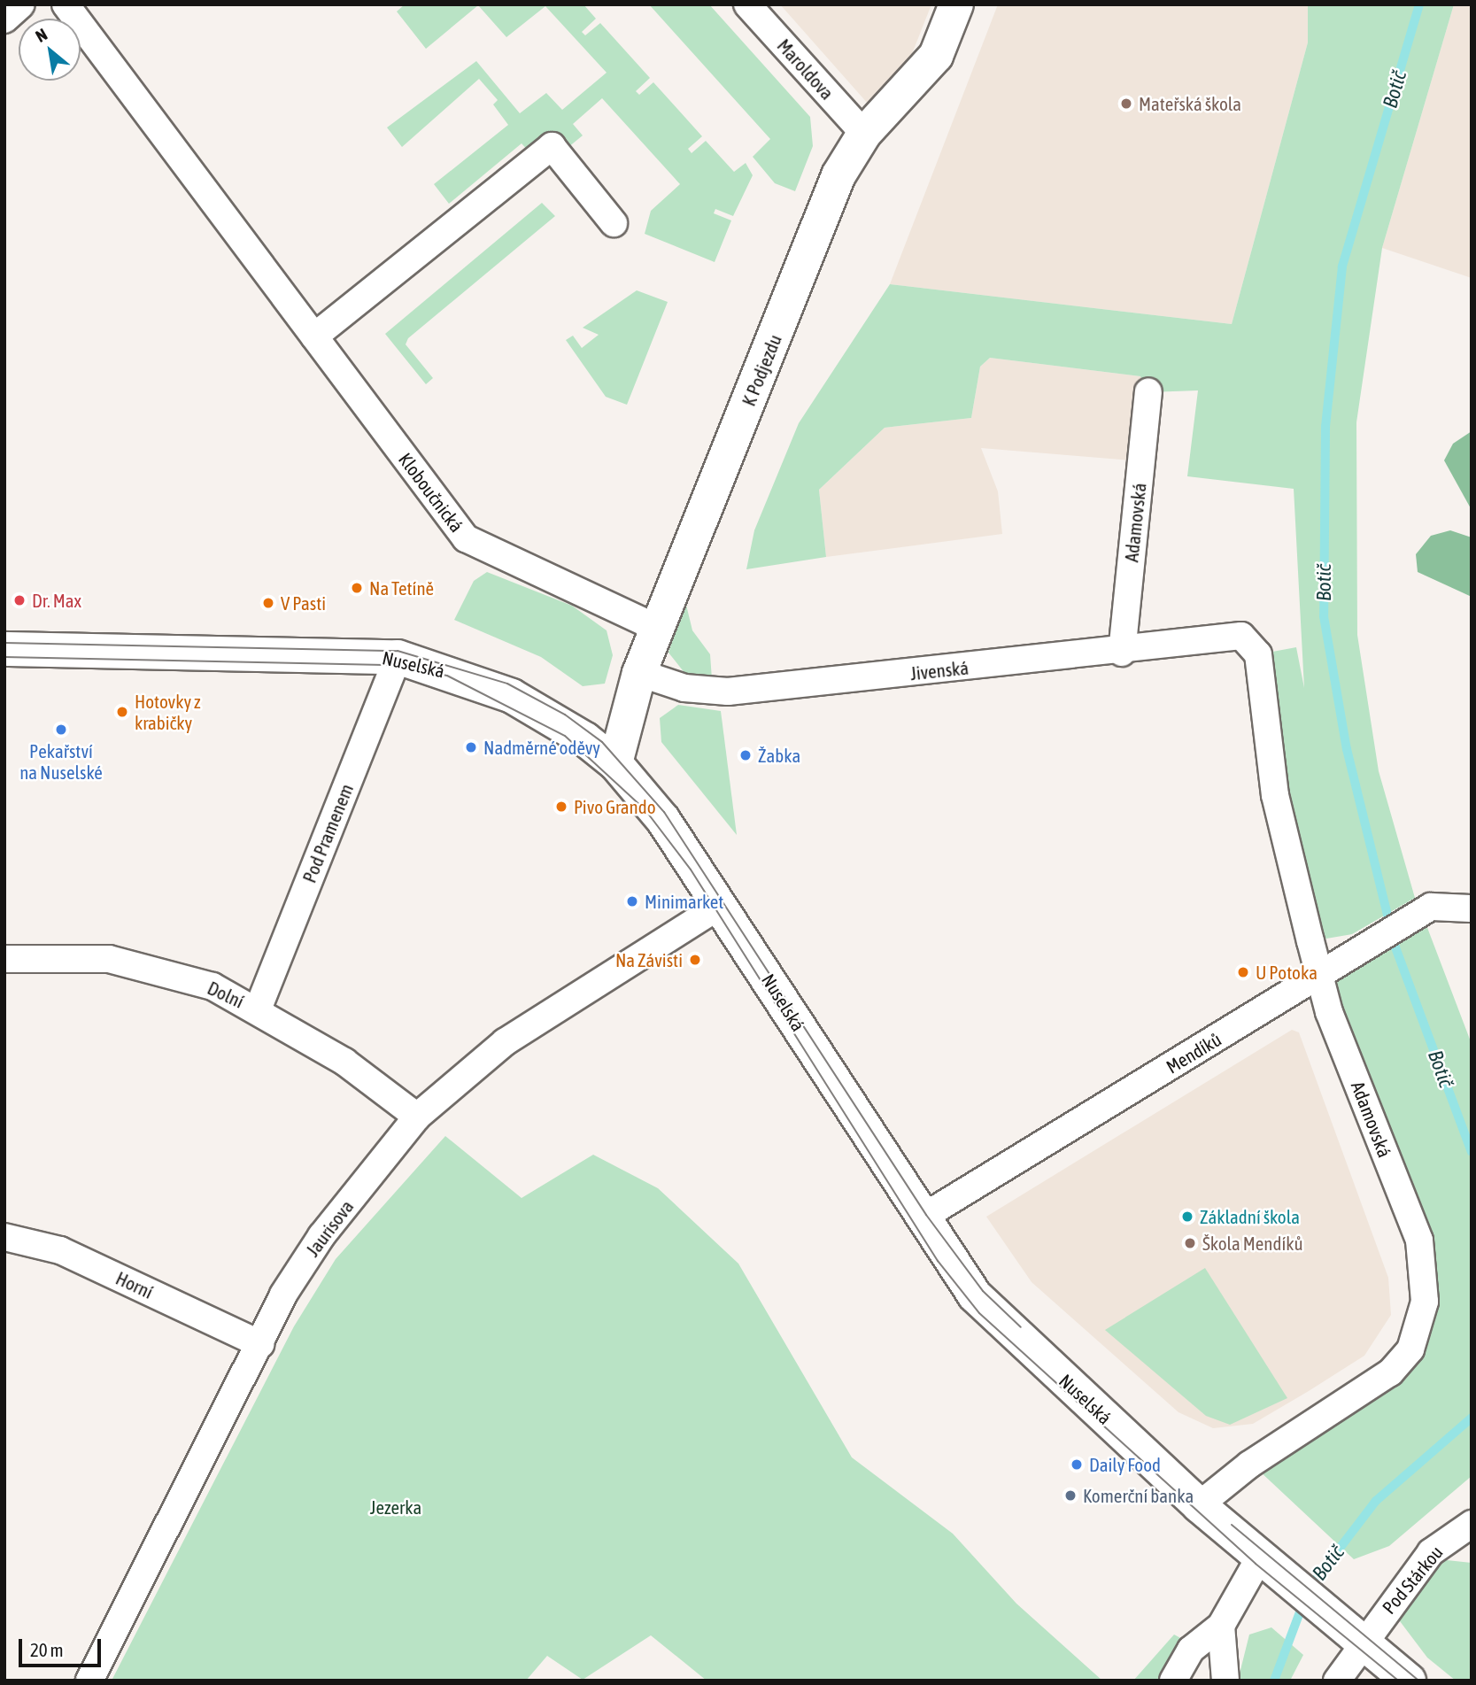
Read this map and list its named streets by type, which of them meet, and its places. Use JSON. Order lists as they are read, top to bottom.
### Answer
{
  "streets": {
    "street": [
      "Maroldova",
      "K Podjezdu",
      "Kloboučnická",
      "Adamovská",
      "Nuselská",
      "Jivenská",
      "Pod Pramenem",
      "Dolní",
      "Mendíků",
      "Jaurisova",
      "Horní",
      "Pod Stárkou"
    ]
  },
  "crossings": [
    ["Maroldova", "K Podjezdu"],
    ["K Podjezdu", "Kloboučnická"],
    ["K Podjezdu", "Nuselská"],
    ["K Podjezdu", "Jivenská"],
    ["Adamovská", "Nuselská"],
    ["Adamovská", "Jivenská"],
    ["Adamovská", "Mendíků"],
    ["Nuselská", "Pod Pramenem"],
    ["Nuselská", "Mendíků"],
    ["Nuselská", "Jaurisova"],
    ["Nuselská", "Pod Stárkou"],
    ["Pod Pramenem", "Dolní"],
    ["Dolní", "Jaurisova"],
    ["Jaurisova", "Horní"]
  ],
  "water": ["Botič"],
  "parks": ["Jezerka"],
  "places": [
    "Mateřská škola",
    "Na Tetíně",
    "Dr. Max",
    "V Pasti",
    "Hotovky z krabičky",
    "Pekařství na Nuselské",
    "Nadměrné oděvy",
    "Žabka",
    "Pivo Grando",
    "Minimarket",
    "Na Závisti",
    "U Potoka",
    "Základní škola",
    "Škola Mendíků",
    "Daily Food",
    "Komerční banka"
  ],
  "scale_bar": "20 m",
  "north": "top left"
}
